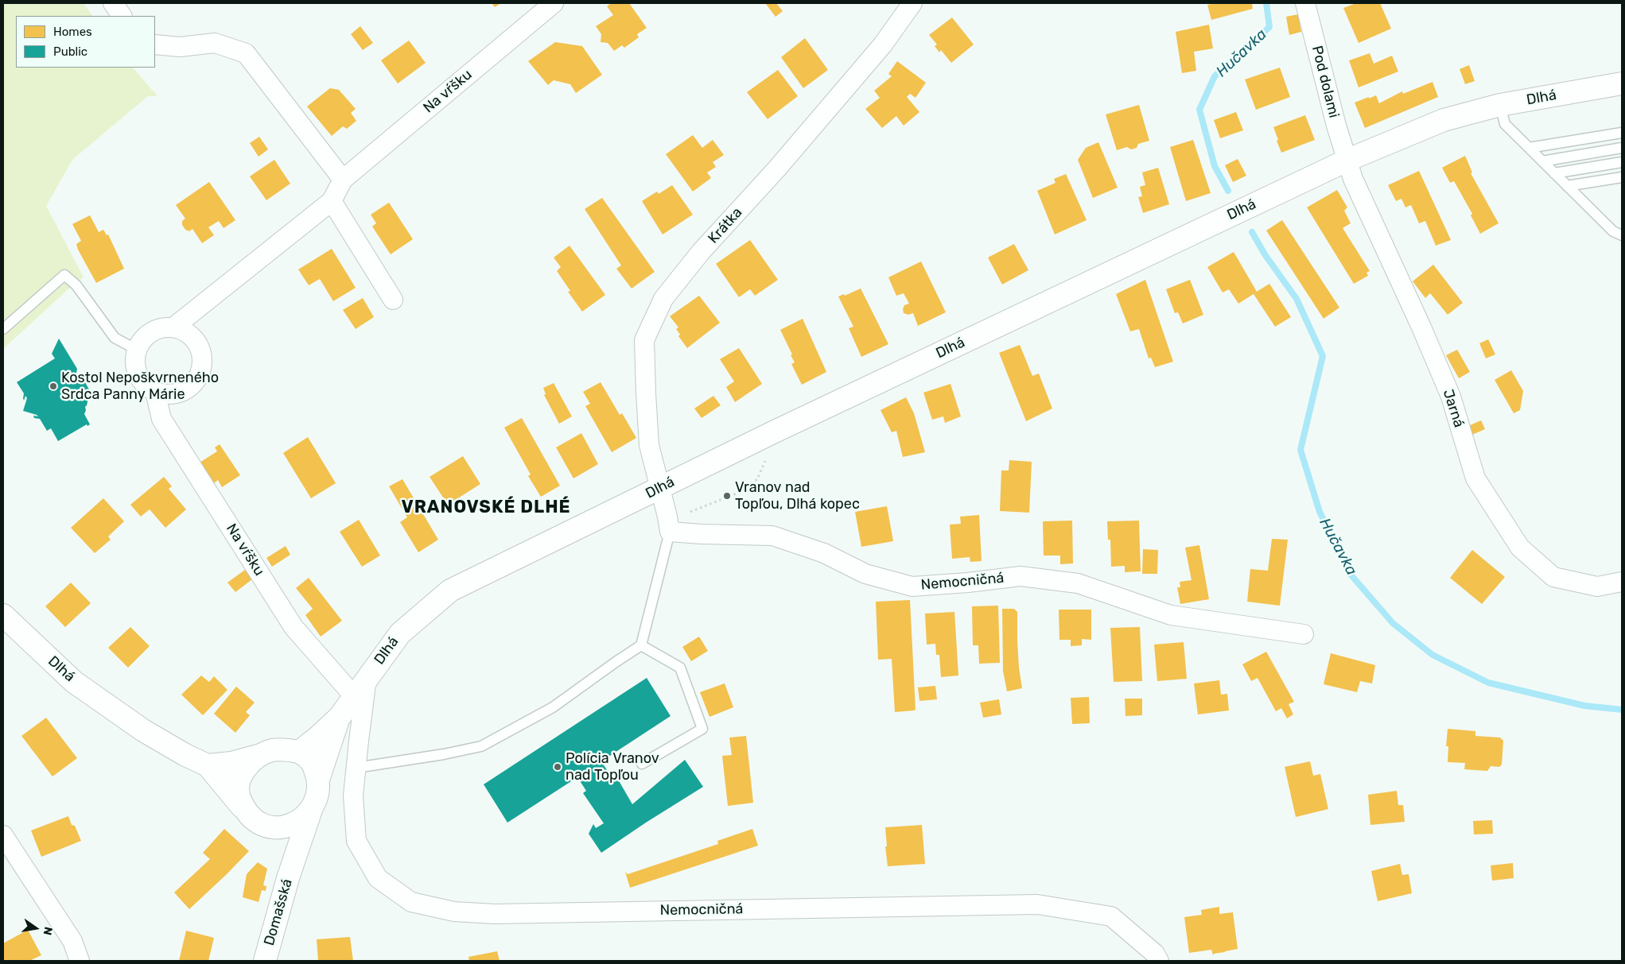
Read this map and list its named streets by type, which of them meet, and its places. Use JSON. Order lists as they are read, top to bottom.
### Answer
{
  "streets": {
    "street": [
      "Pod dolami",
      "Na vŕšku",
      "Dlhá",
      "Krátka",
      "Jarná",
      "Nemocničná",
      "Domašská"
    ]
  },
  "crossings": [
    ["Pod dolami", "Dlhá"],
    ["Pod dolami", "Jarná"],
    ["Na vŕšku", "Dlhá"],
    ["Dlhá", "Krátka"],
    ["Dlhá", "Jarná"]
  ],
  "districts": ["VRANOVSKÉ DLHÉ"],
  "water": ["Hučavka"],
  "places": ["Kostol Nepoškvrneného Srdca Panny Márie", "Vranov nad Topľou, Dlhá kopec", "Polícia Vranov nad Topľou"],
  "legend": ["Homes", "Public"],
  "north": "right"
}
